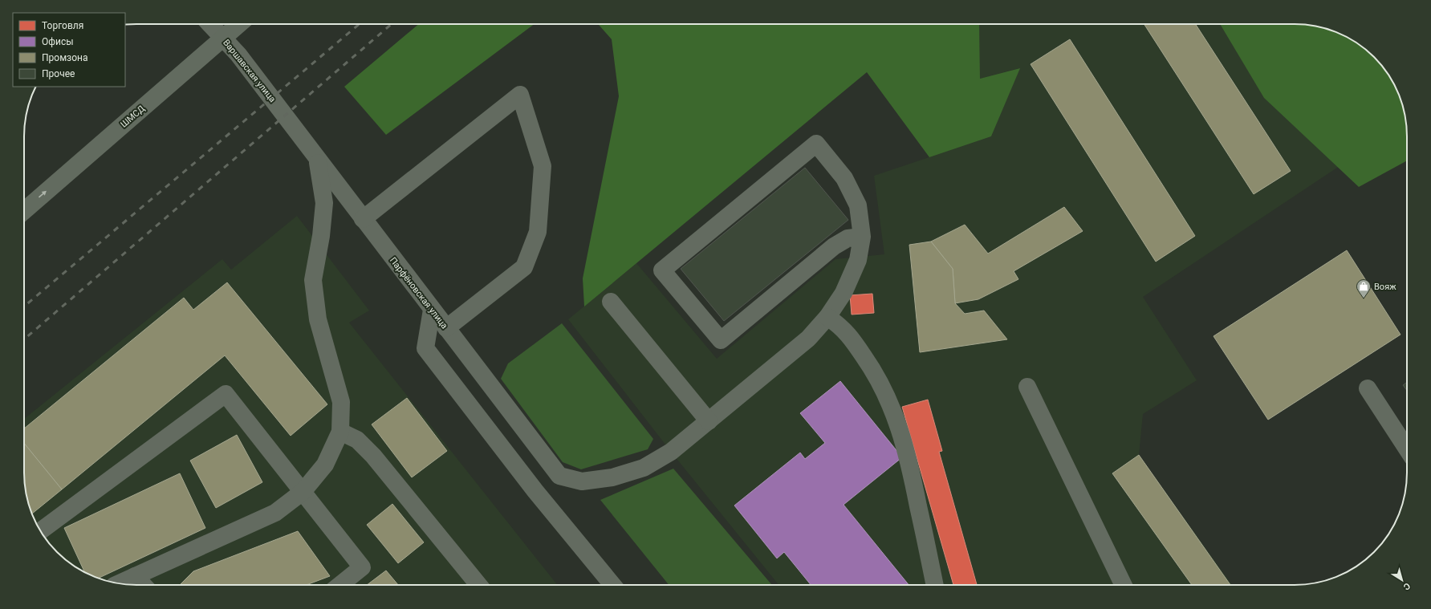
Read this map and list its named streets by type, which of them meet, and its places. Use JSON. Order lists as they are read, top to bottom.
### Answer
{
  "streets": {
    "main road": ["ШМСД"],
    "street": ["Варшавская улица", "Парфёновская улица"]
  },
  "crossings": [
    ["Варшавская улица", "Парфёновская улица"]
  ],
  "places": {
    "shop": ["Вояж"]
  },
  "legend": [
    "Торговля",
    "Офисы",
    "Промзона",
    "Прочее"
  ],
  "north": "bottom right"
}
